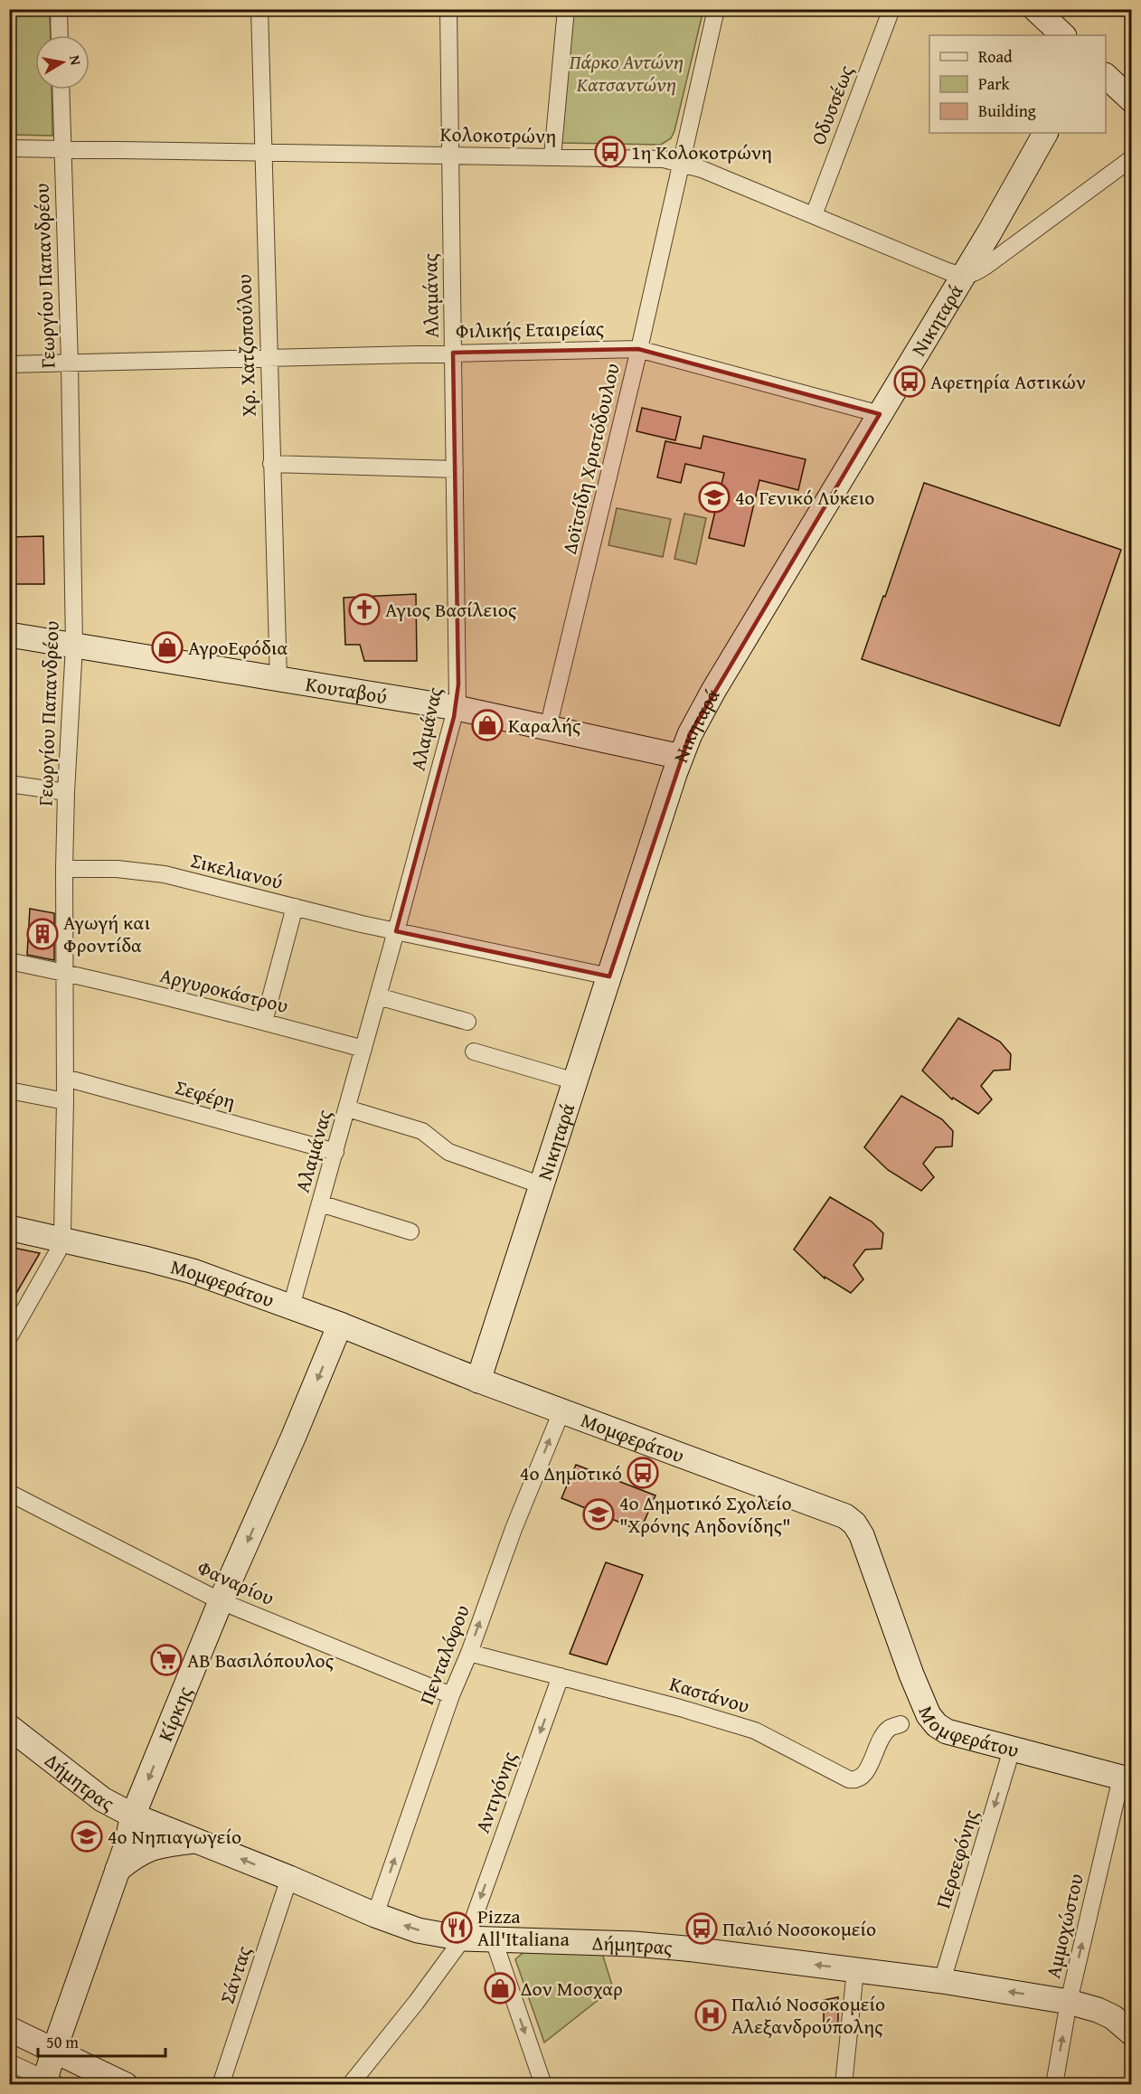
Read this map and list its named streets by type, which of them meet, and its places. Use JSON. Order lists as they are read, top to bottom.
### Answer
{
  "streets": {
    "street": [
      "Οδυσσέως",
      "Κολοκοτρώνη",
      "Γεωργίου Παπανδρέου",
      "Αλαμάνας",
      "Νικηταρά",
      "Φιλικής Εταιρείας",
      "Χρ. Χατζοπούλου",
      "Δοϊτσίδη Χριστόδουλου",
      "Κουταβού",
      "Σικελιανού",
      "Αργυροκάστρου",
      "Σεφέρη",
      "Μομφεράτου",
      "Φαναρίου",
      "Πενταλόφου",
      "Καστάνου",
      "Κίρκης",
      "Δήμητρας",
      "Αντιγόνης",
      "Περσεφόνης",
      "Αμμοχώστου",
      "Σάντας"
    ]
  },
  "crossings": [
    ["Οδυσσέως", "Κολοκοτρώνη"],
    ["Κολοκοτρώνη", "Γεωργίου Παπανδρέου"],
    ["Κολοκοτρώνη", "Αλαμάνας"],
    ["Κολοκοτρώνη", "Νικηταρά"],
    ["Κολοκοτρώνη", "Χρ. Χατζοπούλου"],
    ["Κολοκοτρώνη", "Δοϊτσίδη Χριστόδουλου"],
    ["Γεωργίου Παπανδρέου", "Φιλικής Εταιρείας"],
    ["Γεωργίου Παπανδρέου", "Κουταβού"],
    ["Γεωργίου Παπανδρέου", "Σικελιανού"],
    ["Γεωργίου Παπανδρέου", "Αργυροκάστρου"],
    ["Γεωργίου Παπανδρέου", "Σεφέρη"],
    ["Γεωργίου Παπανδρέου", "Μομφεράτου"],
    ["Αλαμάνας", "Φιλικής Εταιρείας"],
    ["Αλαμάνας", "Κουταβού"],
    ["Αλαμάνας", "Σικελιανού"],
    ["Αλαμάνας", "Αργυροκάστρου"],
    ["Αλαμάνας", "Σεφέρη"],
    ["Αλαμάνας", "Μομφεράτου"],
    ["Νικηταρά", "Φιλικής Εταιρείας"],
    ["Νικηταρά", "Κουταβού"],
    ["Νικηταρά", "Σικελιανού"],
    ["Νικηταρά", "Μομφεράτου"],
    ["Φιλικής Εταιρείας", "Χρ. Χατζοπούλου"],
    ["Φιλικής Εταιρείας", "Δοϊτσίδη Χριστόδουλου"],
    ["Χρ. Χατζοπούλου", "Κουταβού"],
    ["Δοϊτσίδη Χριστόδουλου", "Κουταβού"],
    ["Μομφεράτου", "Πενταλόφου"],
    ["Μομφεράτου", "Κίρκης"],
    ["Μομφεράτου", "Περσεφόνης"],
    ["Μομφεράτου", "Αμμοχώστου"],
    ["Φαναρίου", "Πενταλόφου"],
    ["Φαναρίου", "Κίρκης"],
    ["Πενταλόφου", "Καστάνου"],
    ["Πενταλόφου", "Δήμητρας"],
    ["Καστάνου", "Αντιγόνης"],
    ["Κίρκης", "Δήμητρας"],
    ["Δήμητρας", "Αντιγόνης"],
    ["Δήμητρας", "Περσεφόνης"],
    ["Δήμητρας", "Αμμοχώστου"],
    ["Δήμητρας", "Σάντας"]
  ],
  "one_way": [
    "Πενταλόφου",
    "Κίρκης",
    "Δήμητρας",
    "Αντιγόνης",
    "Περσεφόνης",
    "Αμμοχώστου"
  ],
  "parks": ["Πάρκο Αντώνη Κατσαντώνη"],
  "places": {
    "bus stop": [
      "1η Κολοκοτρώνη",
      "Αφετηρία Αστικών",
      "4ο Δημοτικό",
      "Παλιό Νοσοκομείο"
    ],
    "school or university": ["4ο Γενικό Λύκειο", "4ο Δημοτικό Σχολείο \"Χρόνης Αηδονίδης\"", "4ο Νηπιαγωγείο"],
    "church": ["Αγιος Βασίλειος"],
    "shop": ["ΑγροΕφόδια", "Καραλής", "Δον Μοσχαρ"],
    "building": ["Αγωγή και Φροντίδα"],
    "supermarket": ["ΑΒ Βασιλόπουλος"],
    "restaurant": ["Pizza All'Italiana"],
    "hospital": ["Παλιό Νοσοκομείο Αλεξανδρούπολης"]
  },
  "legend": ["Road", "Park", "Building"],
  "scale_bar": "50 m",
  "north": "right"
}
